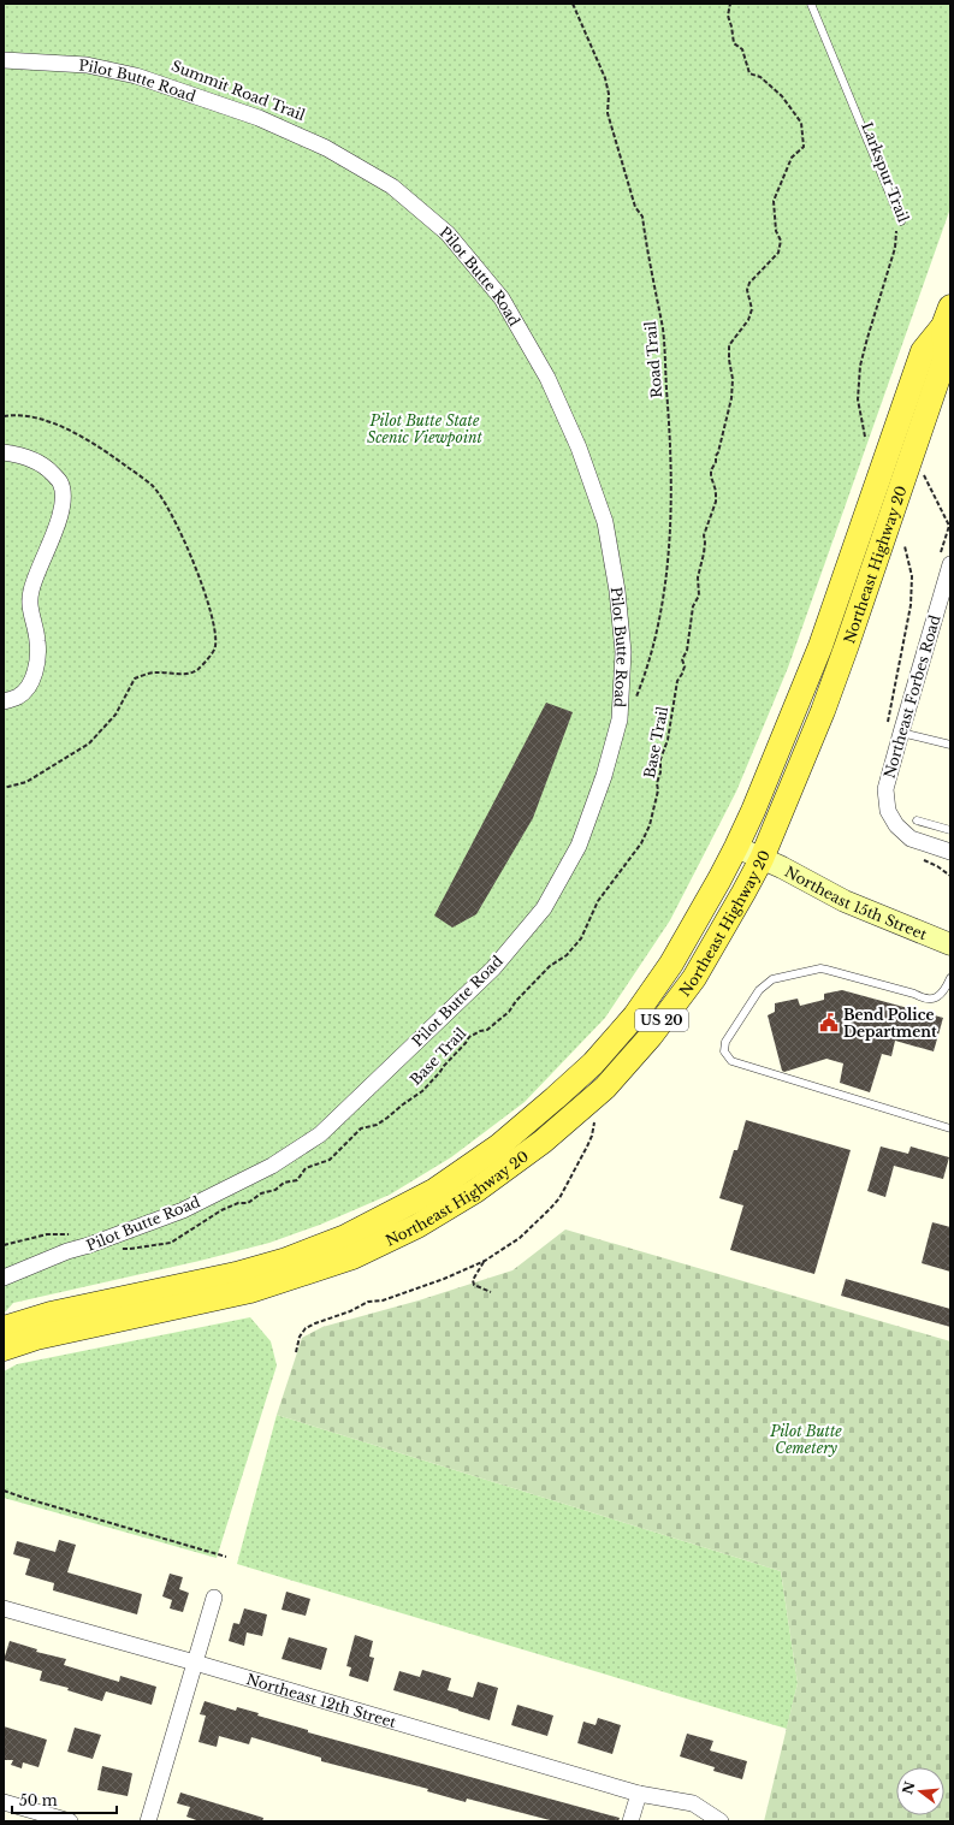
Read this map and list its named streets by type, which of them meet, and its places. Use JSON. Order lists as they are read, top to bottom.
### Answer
{
  "streets": {
    "main road": ["Northeast Highway 20", "Northeast 15th Street", "US 20"],
    "street": ["Pilot Butte Road", "Northeast Forbes Road", "Northeast 12th Street"],
    "path": ["Larkspur Trail", "Road Trail", "Base Trail"]
  },
  "crossings": [
    ["Northeast Highway 20", "Northeast 15th Street"]
  ],
  "parks": ["Pilot Butte State Scenic Viewpoint", "Pilot Butte Cemetery"],
  "places": {
    "public building": ["Bend Police Department"]
  },
  "scale_bar": "50 m",
  "north": "left"
}
